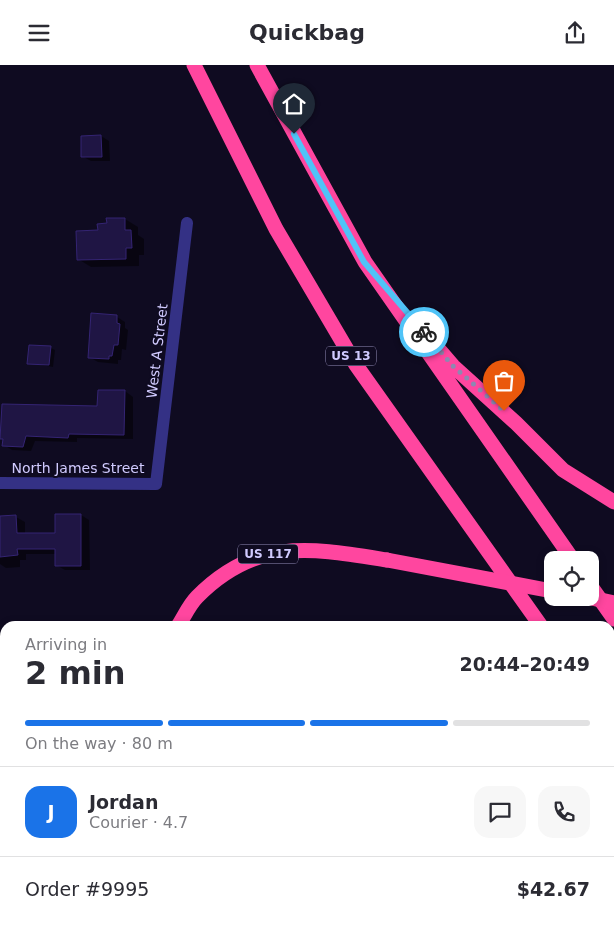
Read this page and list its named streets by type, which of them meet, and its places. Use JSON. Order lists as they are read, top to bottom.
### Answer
{
  "streets": {
    "highway": ["US 13", "US 117"],
    "street": ["West A Street", "North James Street"]
  },
  "crossings": [
    ["West A Street", "North James Street"]
  ],
  "page": {
    "header": "Quickbag",
    "heading": ["2 min", "Arriving in", "20:44–20:49"],
    "panel": [
      "Jordan",
      "Courier · 4.7",
      "Order #9995",
      "$42.67"
    ],
    "bar": "On the way · 80 m",
    "round": "J"
  }
}
